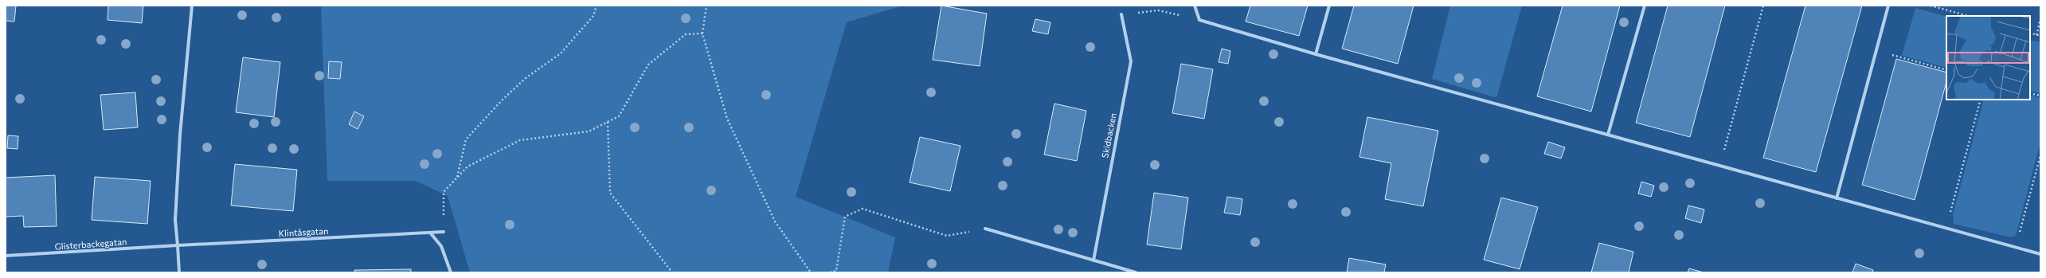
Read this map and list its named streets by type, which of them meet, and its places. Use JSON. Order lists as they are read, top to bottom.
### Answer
{
  "streets": {
    "street": ["Skidbacken", "Klintåsgatan", "Glisterbackegatan"]
  },
  "crossings": [
    ["Klintåsgatan", "Glisterbackegatan"]
  ]
}
